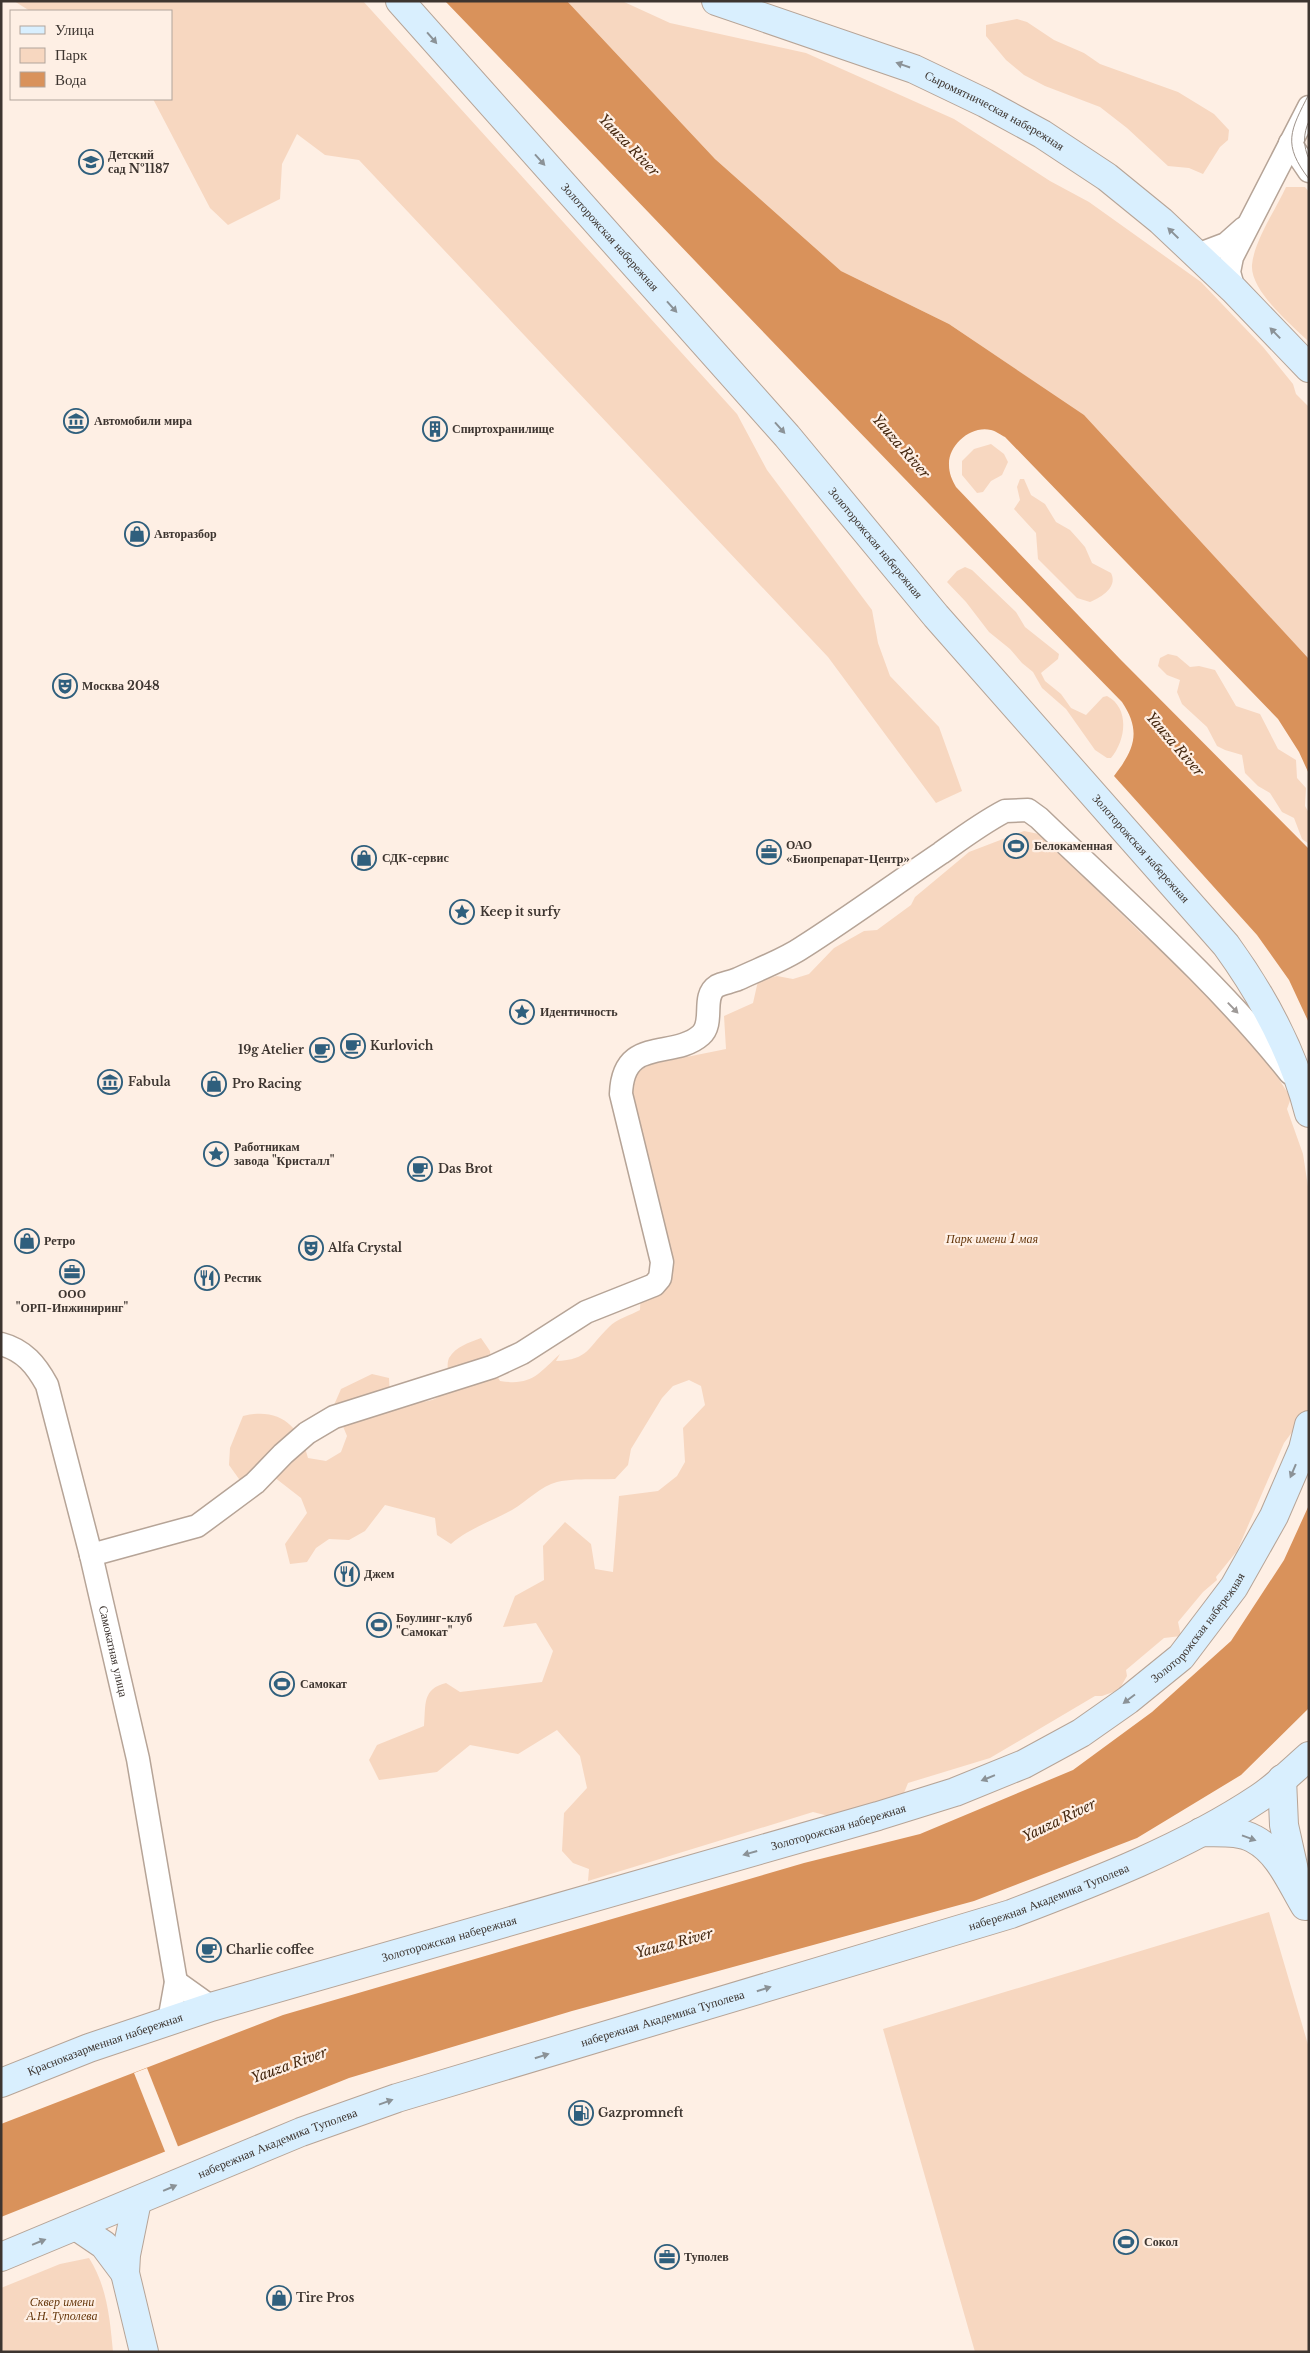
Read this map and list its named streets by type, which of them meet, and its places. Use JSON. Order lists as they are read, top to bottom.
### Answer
{
  "streets": {
    "main road": [
      "Сыромятническая набережная",
      "Золоторожская набережная",
      "набережная Академика Туполева",
      "Красноказарменная набережная"
    ],
    "street": ["Самокатная улица"]
  },
  "crossings": [
    ["Золоторожская набережная", "Красноказарменная набережная"],
    ["Самокатная улица", "Красноказарменная набережная"]
  ],
  "one_way": ["Сыромятническая набережная", "набережная Академика Туполева"],
  "water": ["Yauza River"],
  "parks": ["Парк имени 1 мая", "Сквер имени А.Н. Туполева"],
  "places": {
    "school or university": ["Детский сад №1187"],
    "museum": ["Автомобили мира", "Fabula"],
    "building": ["Спиртохранилище"],
    "shop": [
      "Авторазбор",
      "СДК-сервис",
      "Pro Racing",
      "Ретро",
      "Tire Pros"
    ],
    "theatre": ["Москва 2048", "Alfa Crystal"],
    "sports": [
      "Белокаменная",
      "Боулинг-клуб \"Самокат\"",
      "Самокат",
      "Сокол"
    ],
    "office": ["ОАО «Биопрепарат-Центр»", "ООО \"ОРП-Инжиниринг\"", "Туполев"],
    "place": ["Keep it surfy", "Идентичность", "Работникам завода \"Кристалл\""],
    "cafe": [
      "Kurlovich",
      "19g Atelier",
      "Das Brot",
      "Charlie coffee"
    ],
    "restaurant": ["Рестик", "Джем"],
    "fuel station": ["Gazpromneft"]
  },
  "legend": ["Улица", "Парк", "Вода"]
}
